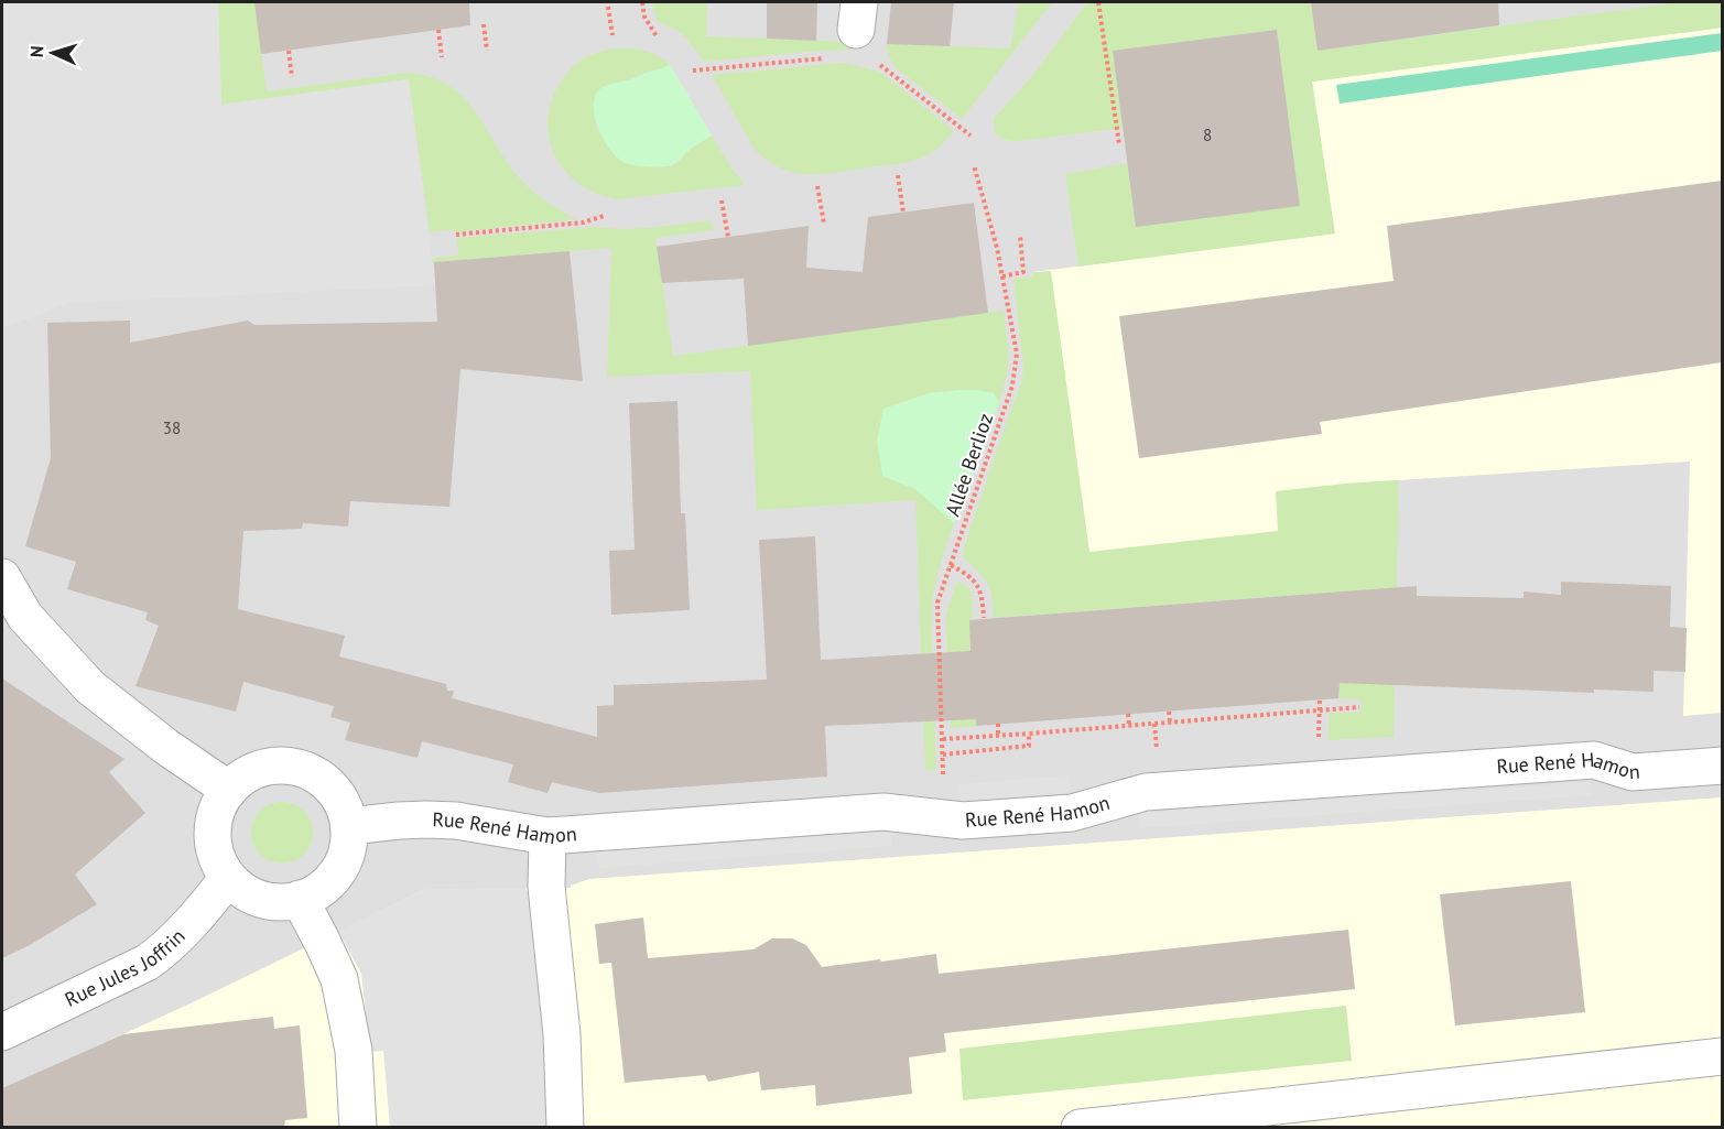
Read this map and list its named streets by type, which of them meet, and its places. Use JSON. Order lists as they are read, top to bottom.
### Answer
{
  "streets": {
    "street": ["Rue René Hamon", "Rue Jules Joffrin"],
    "path": ["Allée Berlioz"]
  },
  "crossings": [
    ["Rue René Hamon", "Rue Jules Joffrin"]
  ],
  "house_numbers": ["8", "38"],
  "north": "left"
}
